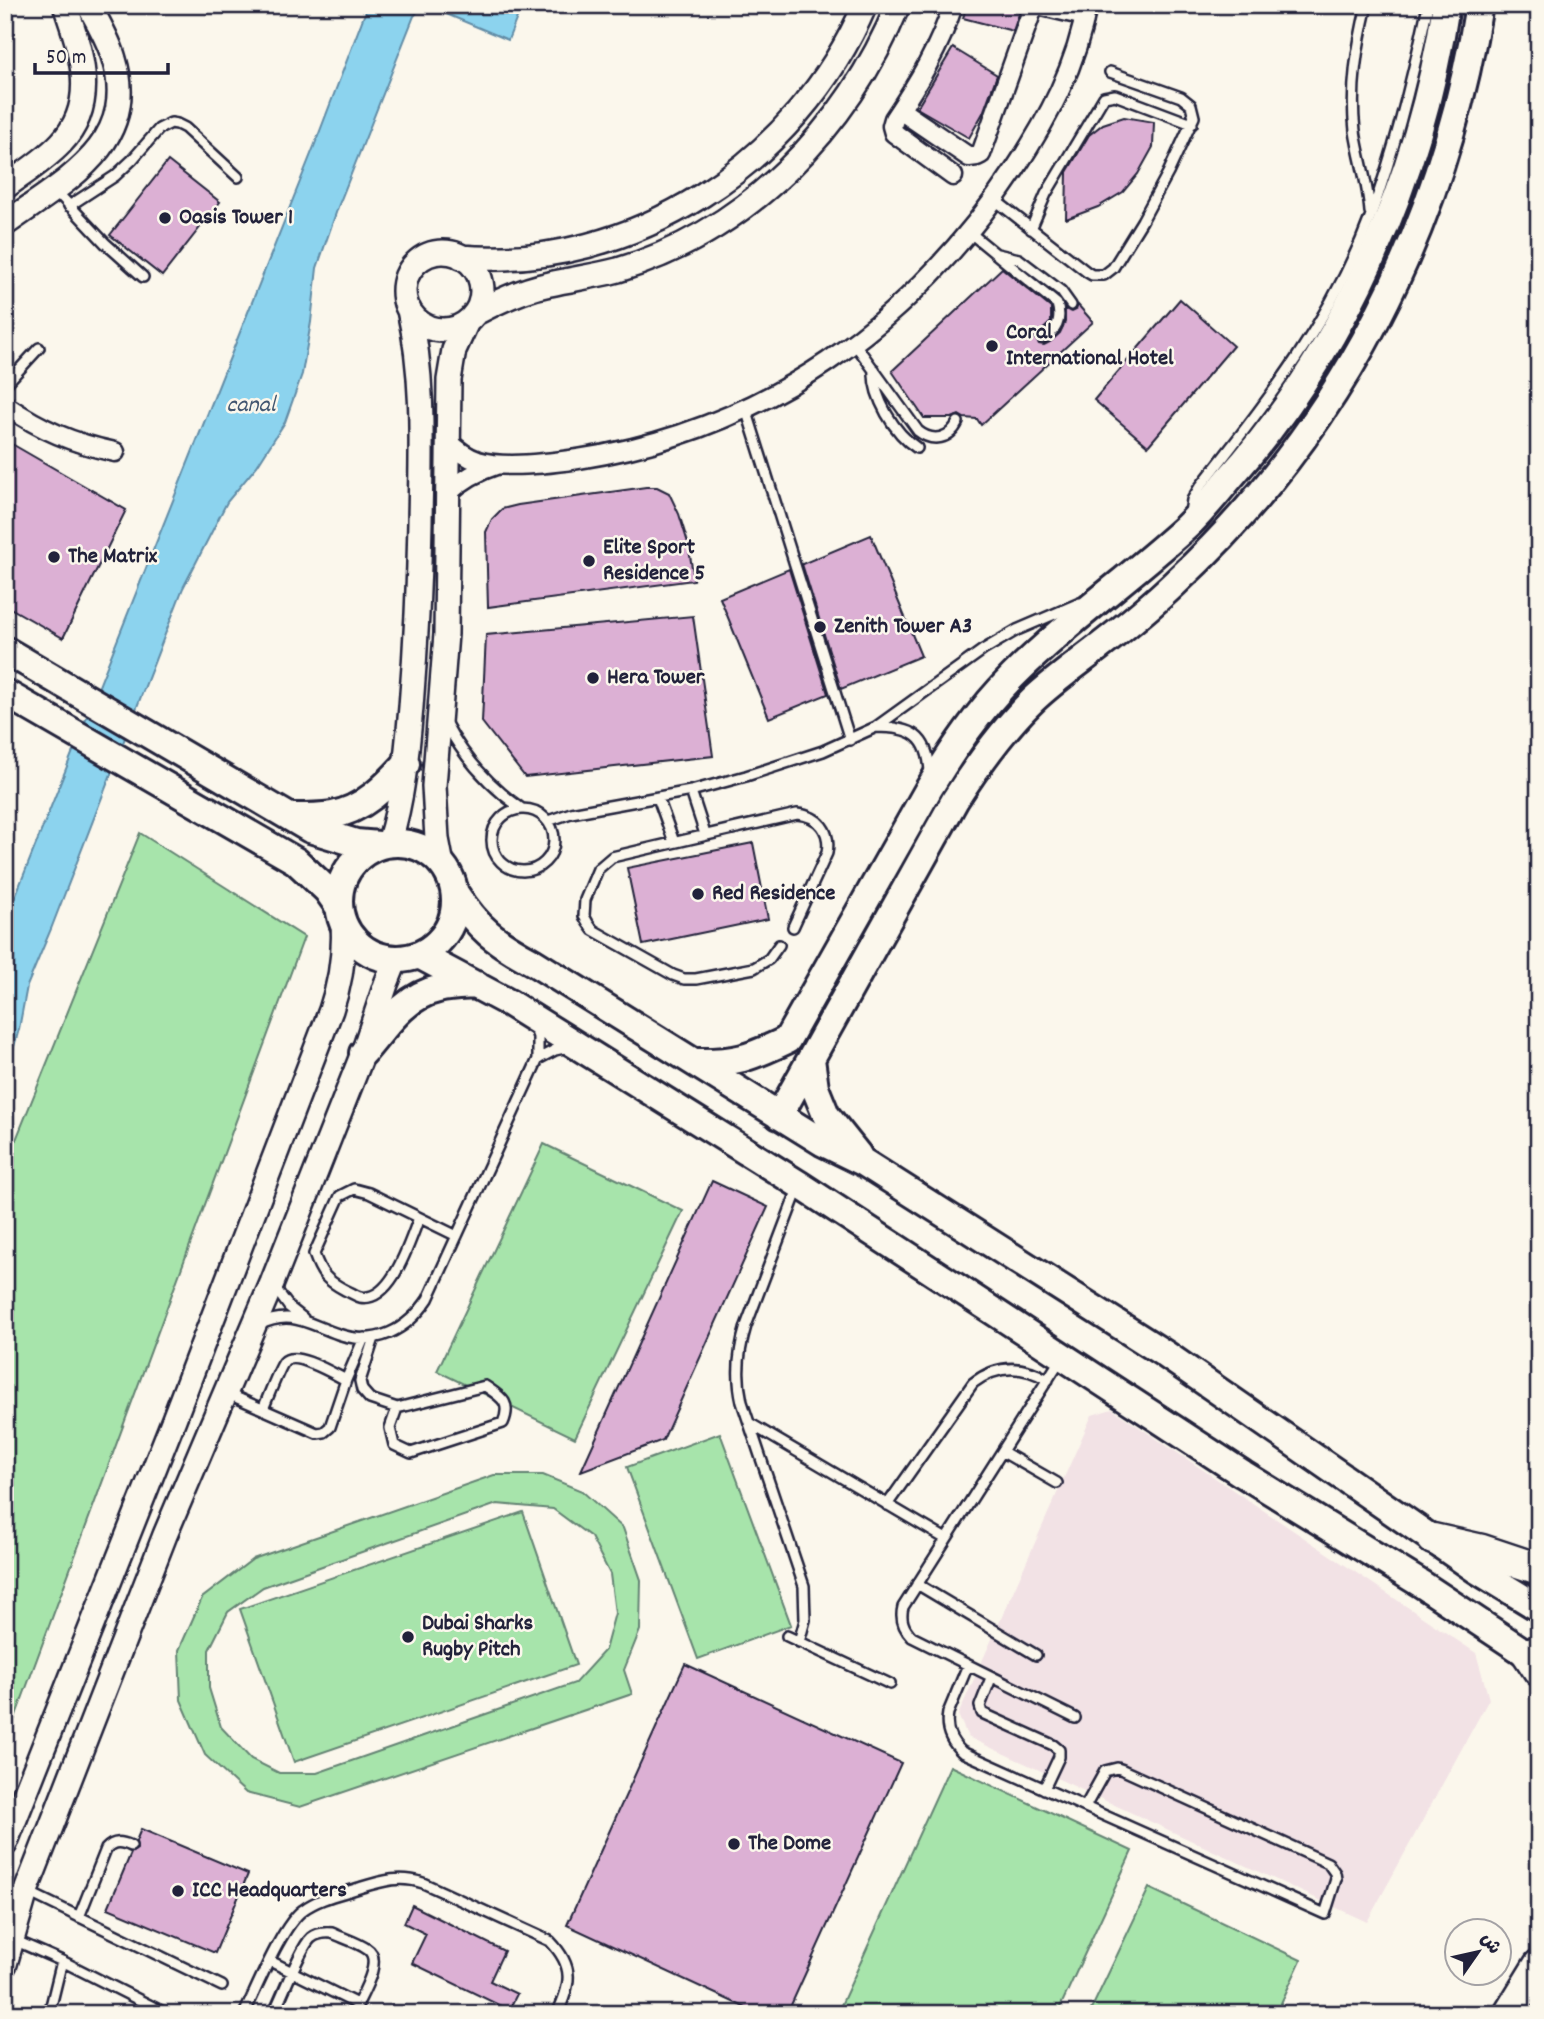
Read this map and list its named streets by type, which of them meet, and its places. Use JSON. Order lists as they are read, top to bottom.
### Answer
{
  "water": ["canal"],
  "places": [
    "Oasis Tower 1",
    "Coral International Hotel",
    "The Matrix",
    "Elite Sport Residence 5",
    "Zenith Tower A3",
    "Hera Tower",
    "Red Residence",
    "Dubai Sharks Rugby Pitch",
    "The Dome",
    "ICC Headquarters"
  ],
  "scale_bar": "50 m",
  "north": "top right"
}
